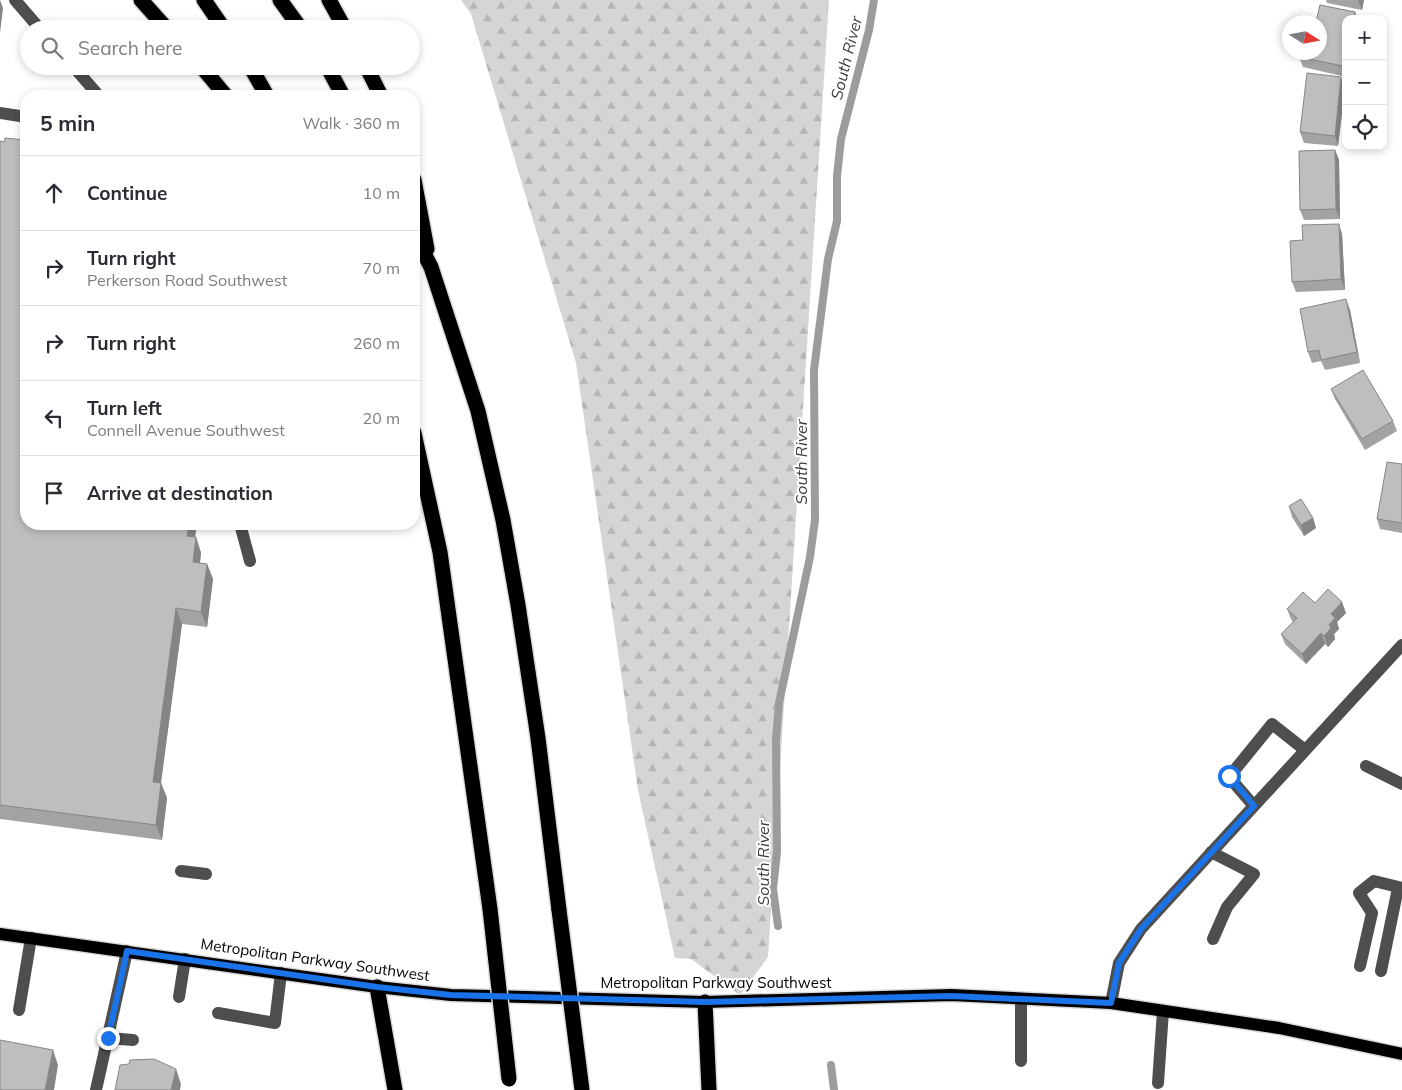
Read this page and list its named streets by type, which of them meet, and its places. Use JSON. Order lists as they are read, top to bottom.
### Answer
{
  "streets": {
    "main road": ["Metropolitan Parkway Southwest"]
  },
  "water": ["South River"],
  "north": "right",
  "page": {
    "map_buttons": ["+", "−"],
    "search": "Search here",
    "heading": ["5 min", "Walk · 360 m"],
    "list": [
      ["Continue", "10 m"],
      ["Turn right", "Perkerson Road Southwest", "70 m"],
      ["Turn right", "260 m"],
      ["Turn left", "Connell Avenue Southwest", "20 m"],
      "Arrive at destination"
    ]
  }
}
